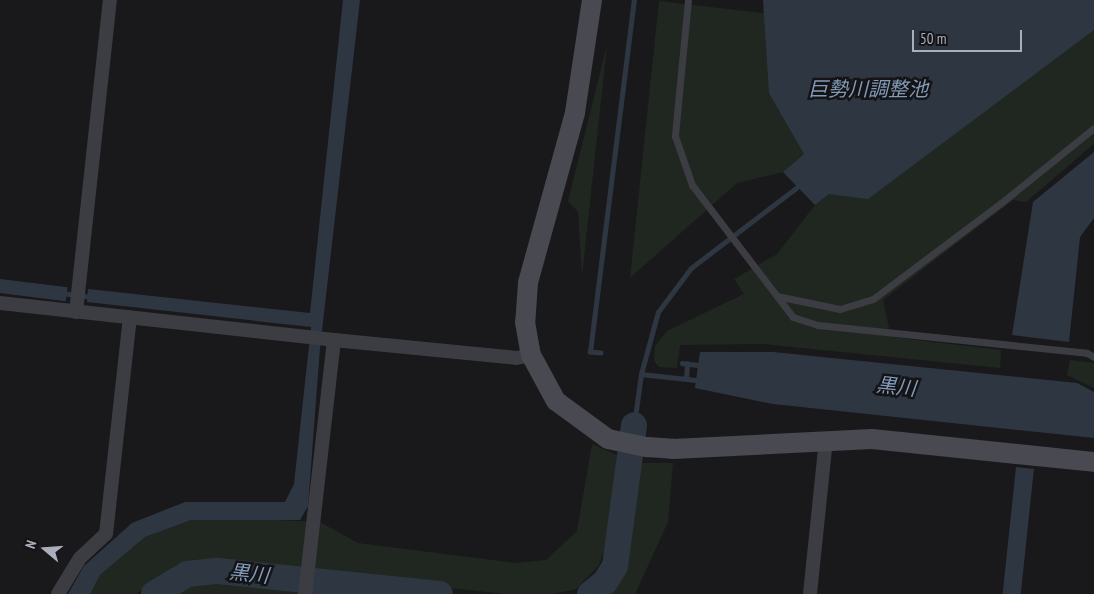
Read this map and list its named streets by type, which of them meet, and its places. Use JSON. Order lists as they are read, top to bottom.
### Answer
{
  "water": ["巨勢川調整池", "黒川"],
  "scale_bar": "50 m",
  "north": "left"
}
